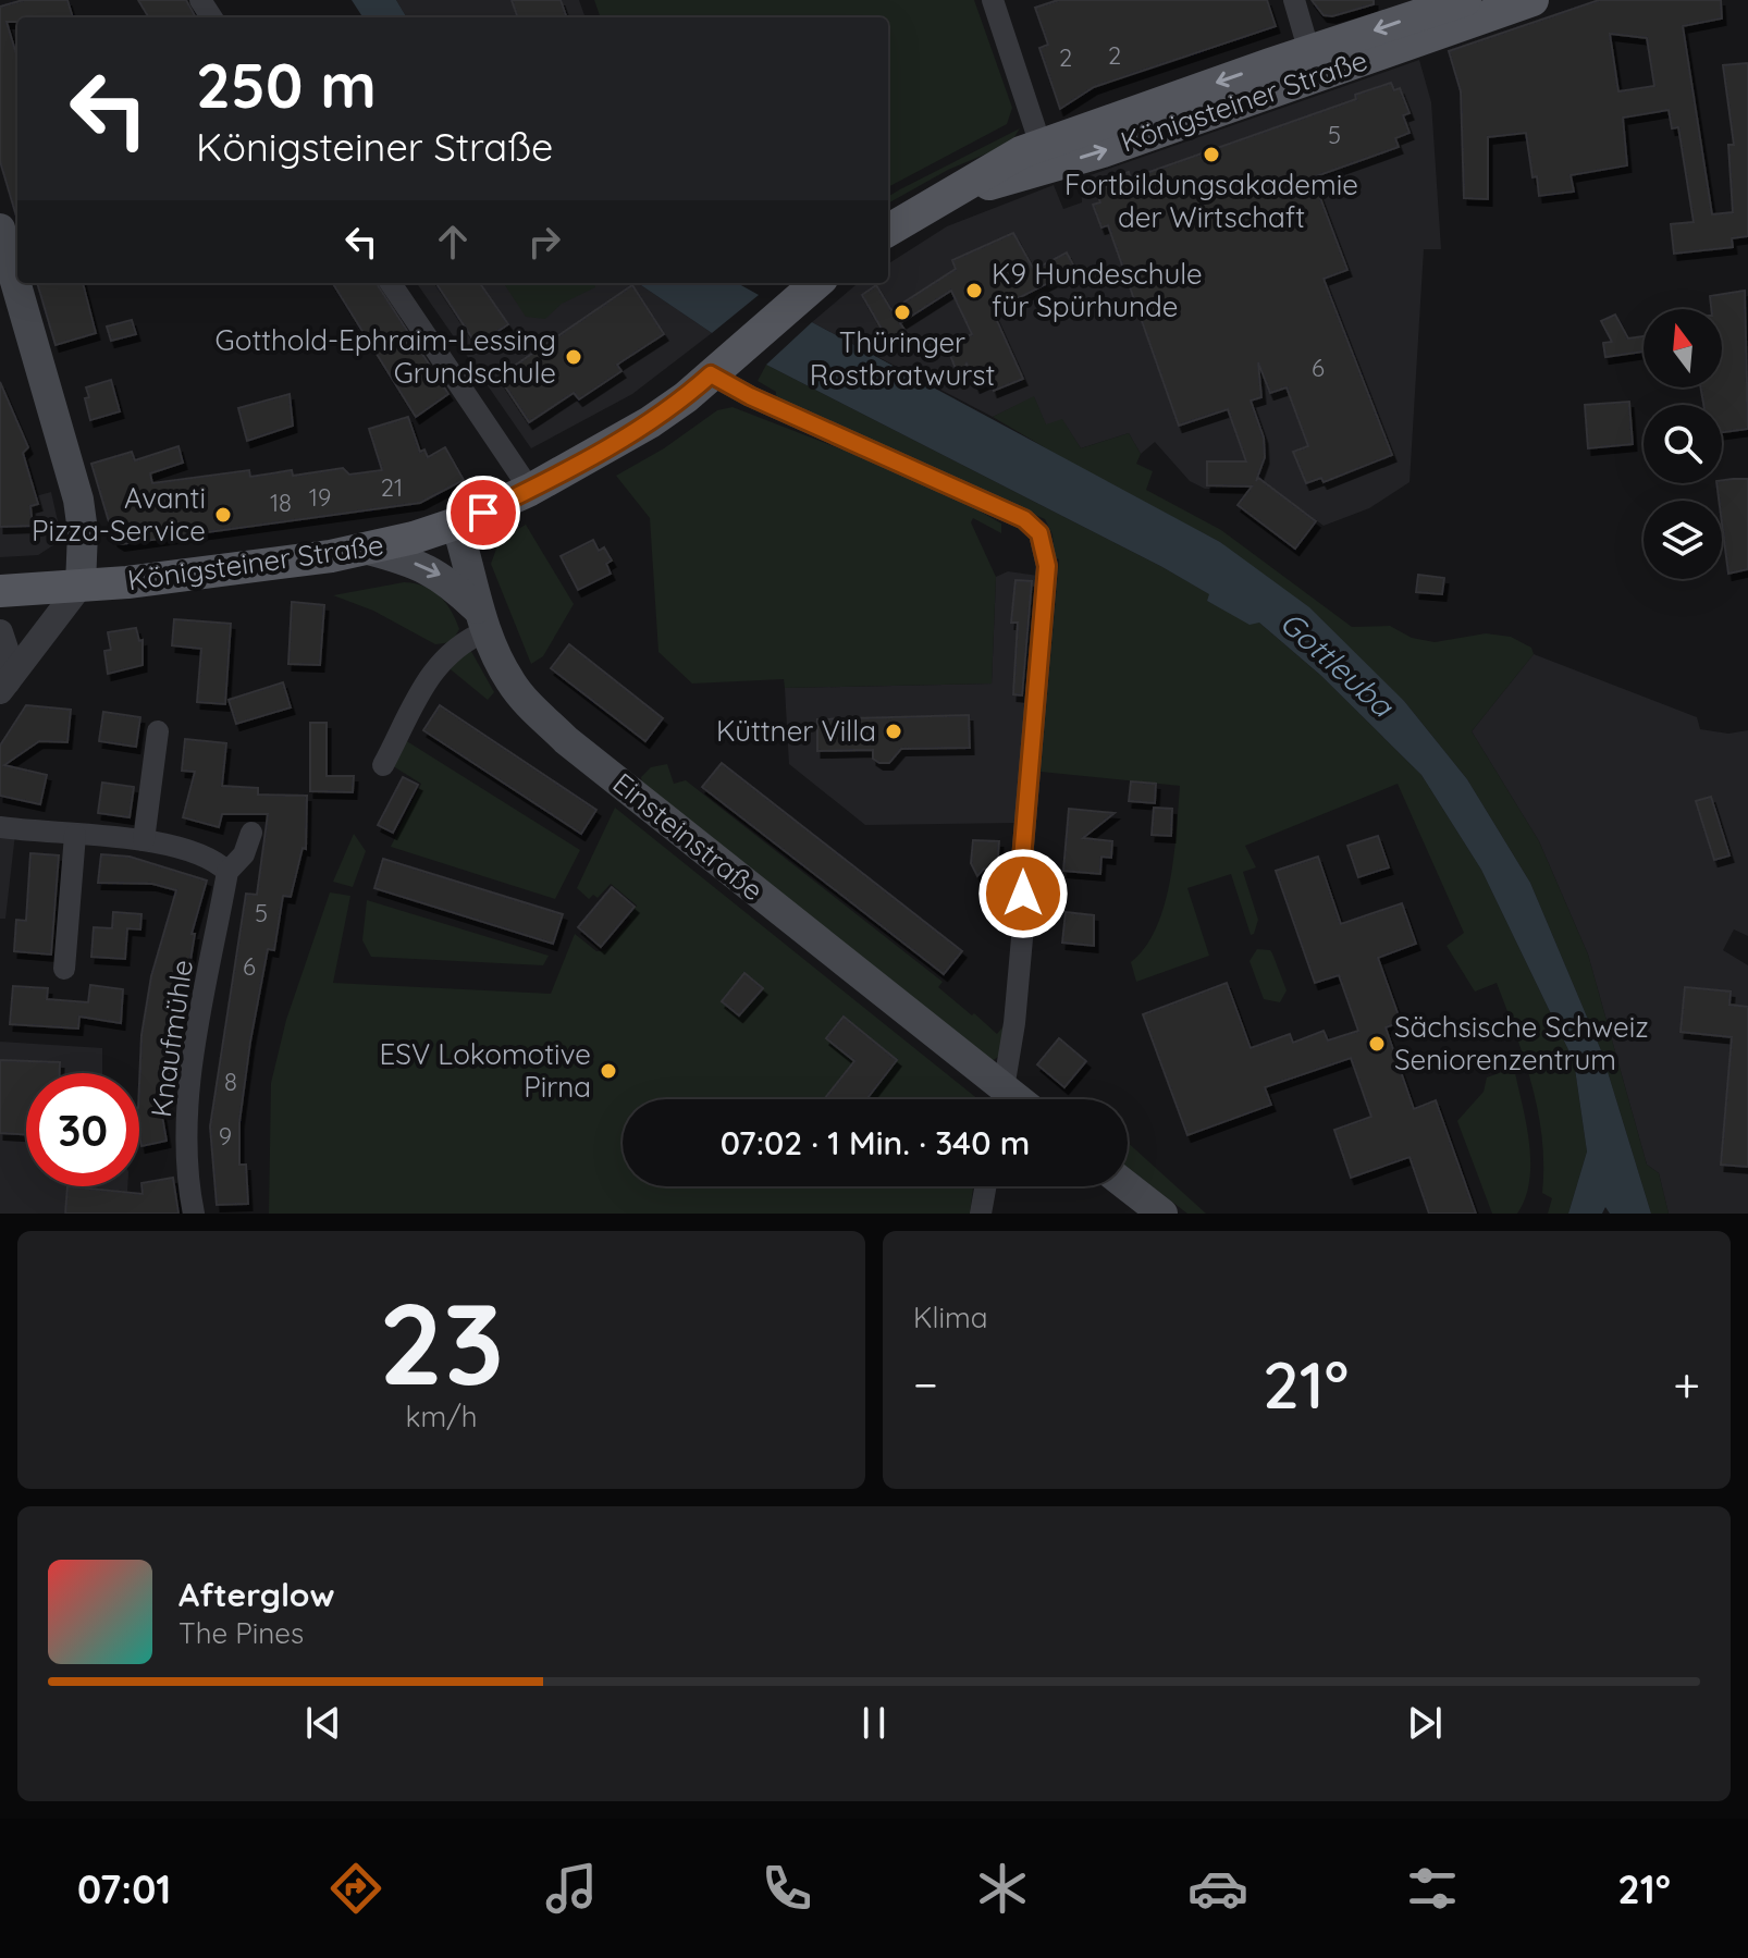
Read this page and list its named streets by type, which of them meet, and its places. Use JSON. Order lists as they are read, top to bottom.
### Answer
{
  "streets": {
    "main road": ["Königsteiner Straße", "Einsteinstraße"],
    "street": ["Knaufmühle"]
  },
  "crossings": [
    ["Königsteiner Straße", "Einsteinstraße"]
  ],
  "water": ["Gottleuba"],
  "places": [
    "Fortbildungsakademie der Wirtschaft",
    "K9 Hundeschule für Spürhunde",
    "Thüringer Rostbratwurst",
    "Gotthold-Ephraim-Lessing Grundschule",
    "Avanti Pizza-Service",
    "Küttner Villa",
    "Sächsische Schweiz Seniorenzentrum",
    "ESV Lokomotive Pirna"
  ],
  "house_numbers": [
    "2",
    "2",
    "5",
    "6",
    "21",
    "19",
    "18",
    "5",
    "6",
    "8",
    "9"
  ],
  "north": "top",
  "page": {
    "turn": ["250 m", "Königsteiner Straße"],
    "limit": "30",
    "trip": "07:02 · 1 Min. · 340 m",
    "tile": [
      ["23", "km/h"],
      "Klima"
    ],
    "heat": ["−", "21°", "+"],
    "song": ["Afterglow", "The Pines"],
    "tabs": ["07:01", "21°"]
  }
}
